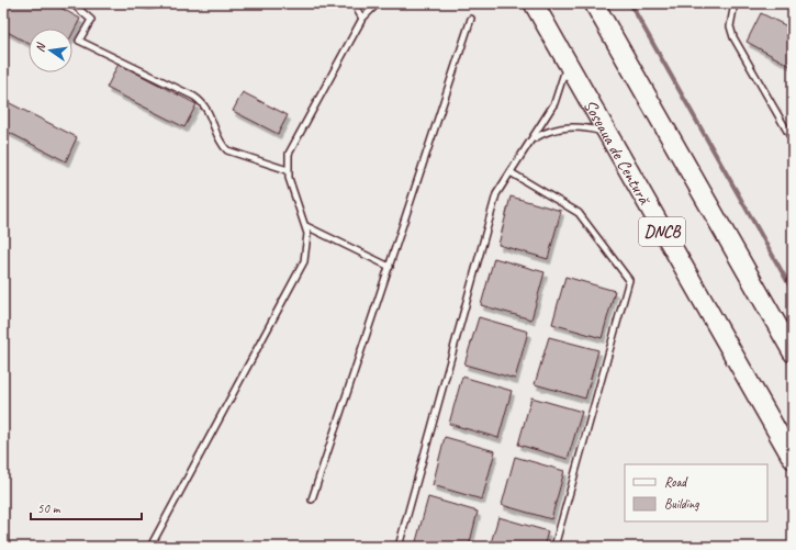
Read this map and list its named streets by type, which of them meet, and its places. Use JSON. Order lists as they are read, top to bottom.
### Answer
{
  "streets": {
    "main road": ["Șoseaua de Centură", "DNCB"]
  },
  "legend": ["Road", "Building"],
  "scale_bar": "50 m",
  "north": "left"
}
